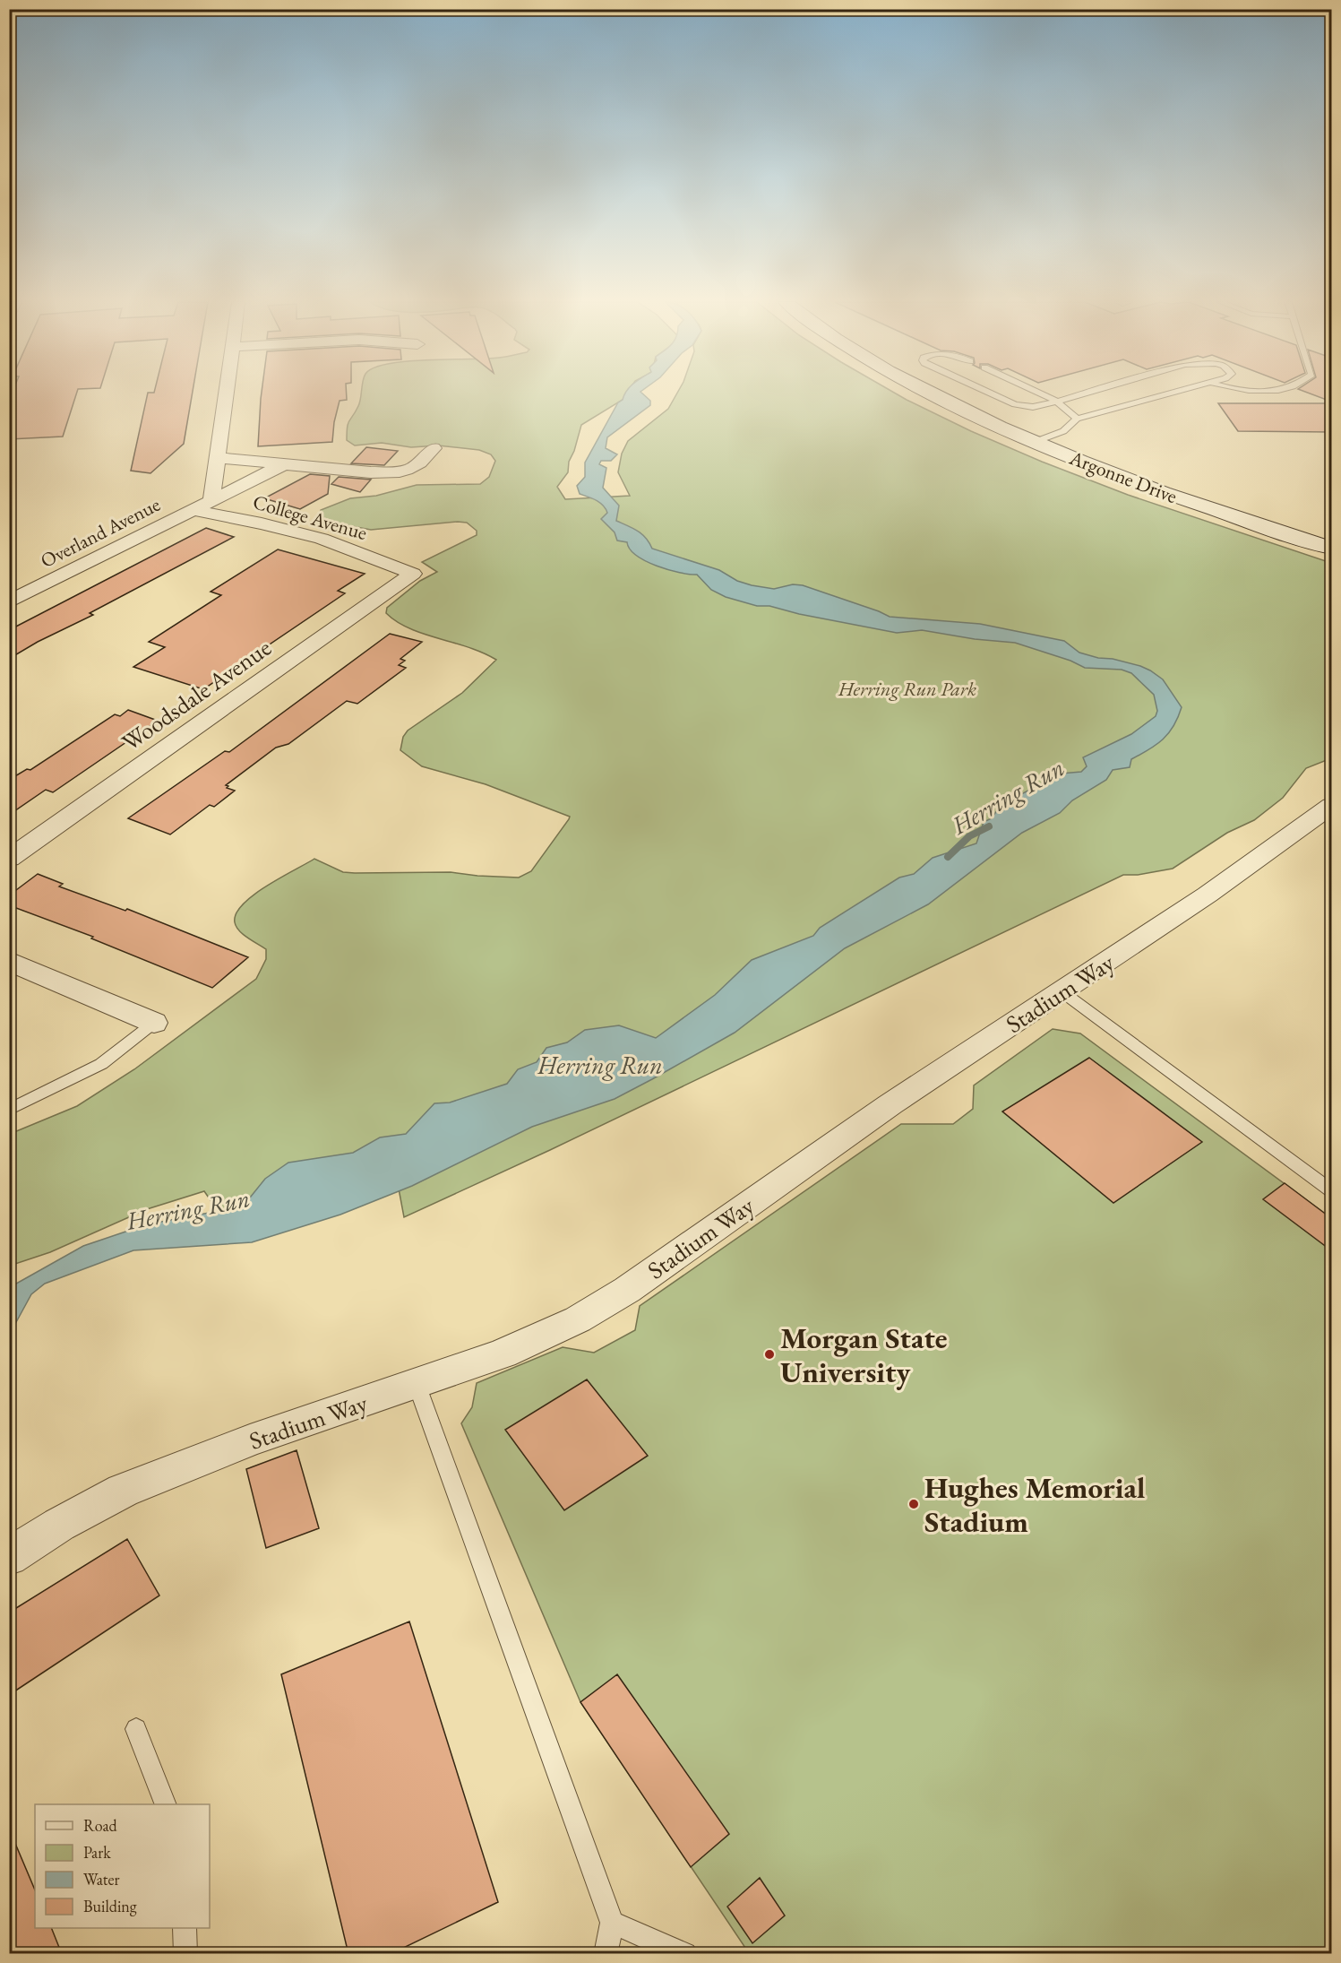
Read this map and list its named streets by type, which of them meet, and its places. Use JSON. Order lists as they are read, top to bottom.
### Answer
{
  "streets": {
    "main road": ["Argonne Drive"],
    "street": [
      "College Avenue",
      "Overland Avenue",
      "Woodsdale Avenue",
      "Stadium Way"
    ]
  },
  "crossings": [
    ["College Avenue", "Overland Avenue"],
    ["College Avenue", "Woodsdale Avenue"]
  ],
  "water": ["Herring Run"],
  "parks": ["Herring Run Park"],
  "places": ["Morgan State University", "Hughes Memorial Stadium"],
  "legend": [
    "Road",
    "Park",
    "Water",
    "Building"
  ]
}
